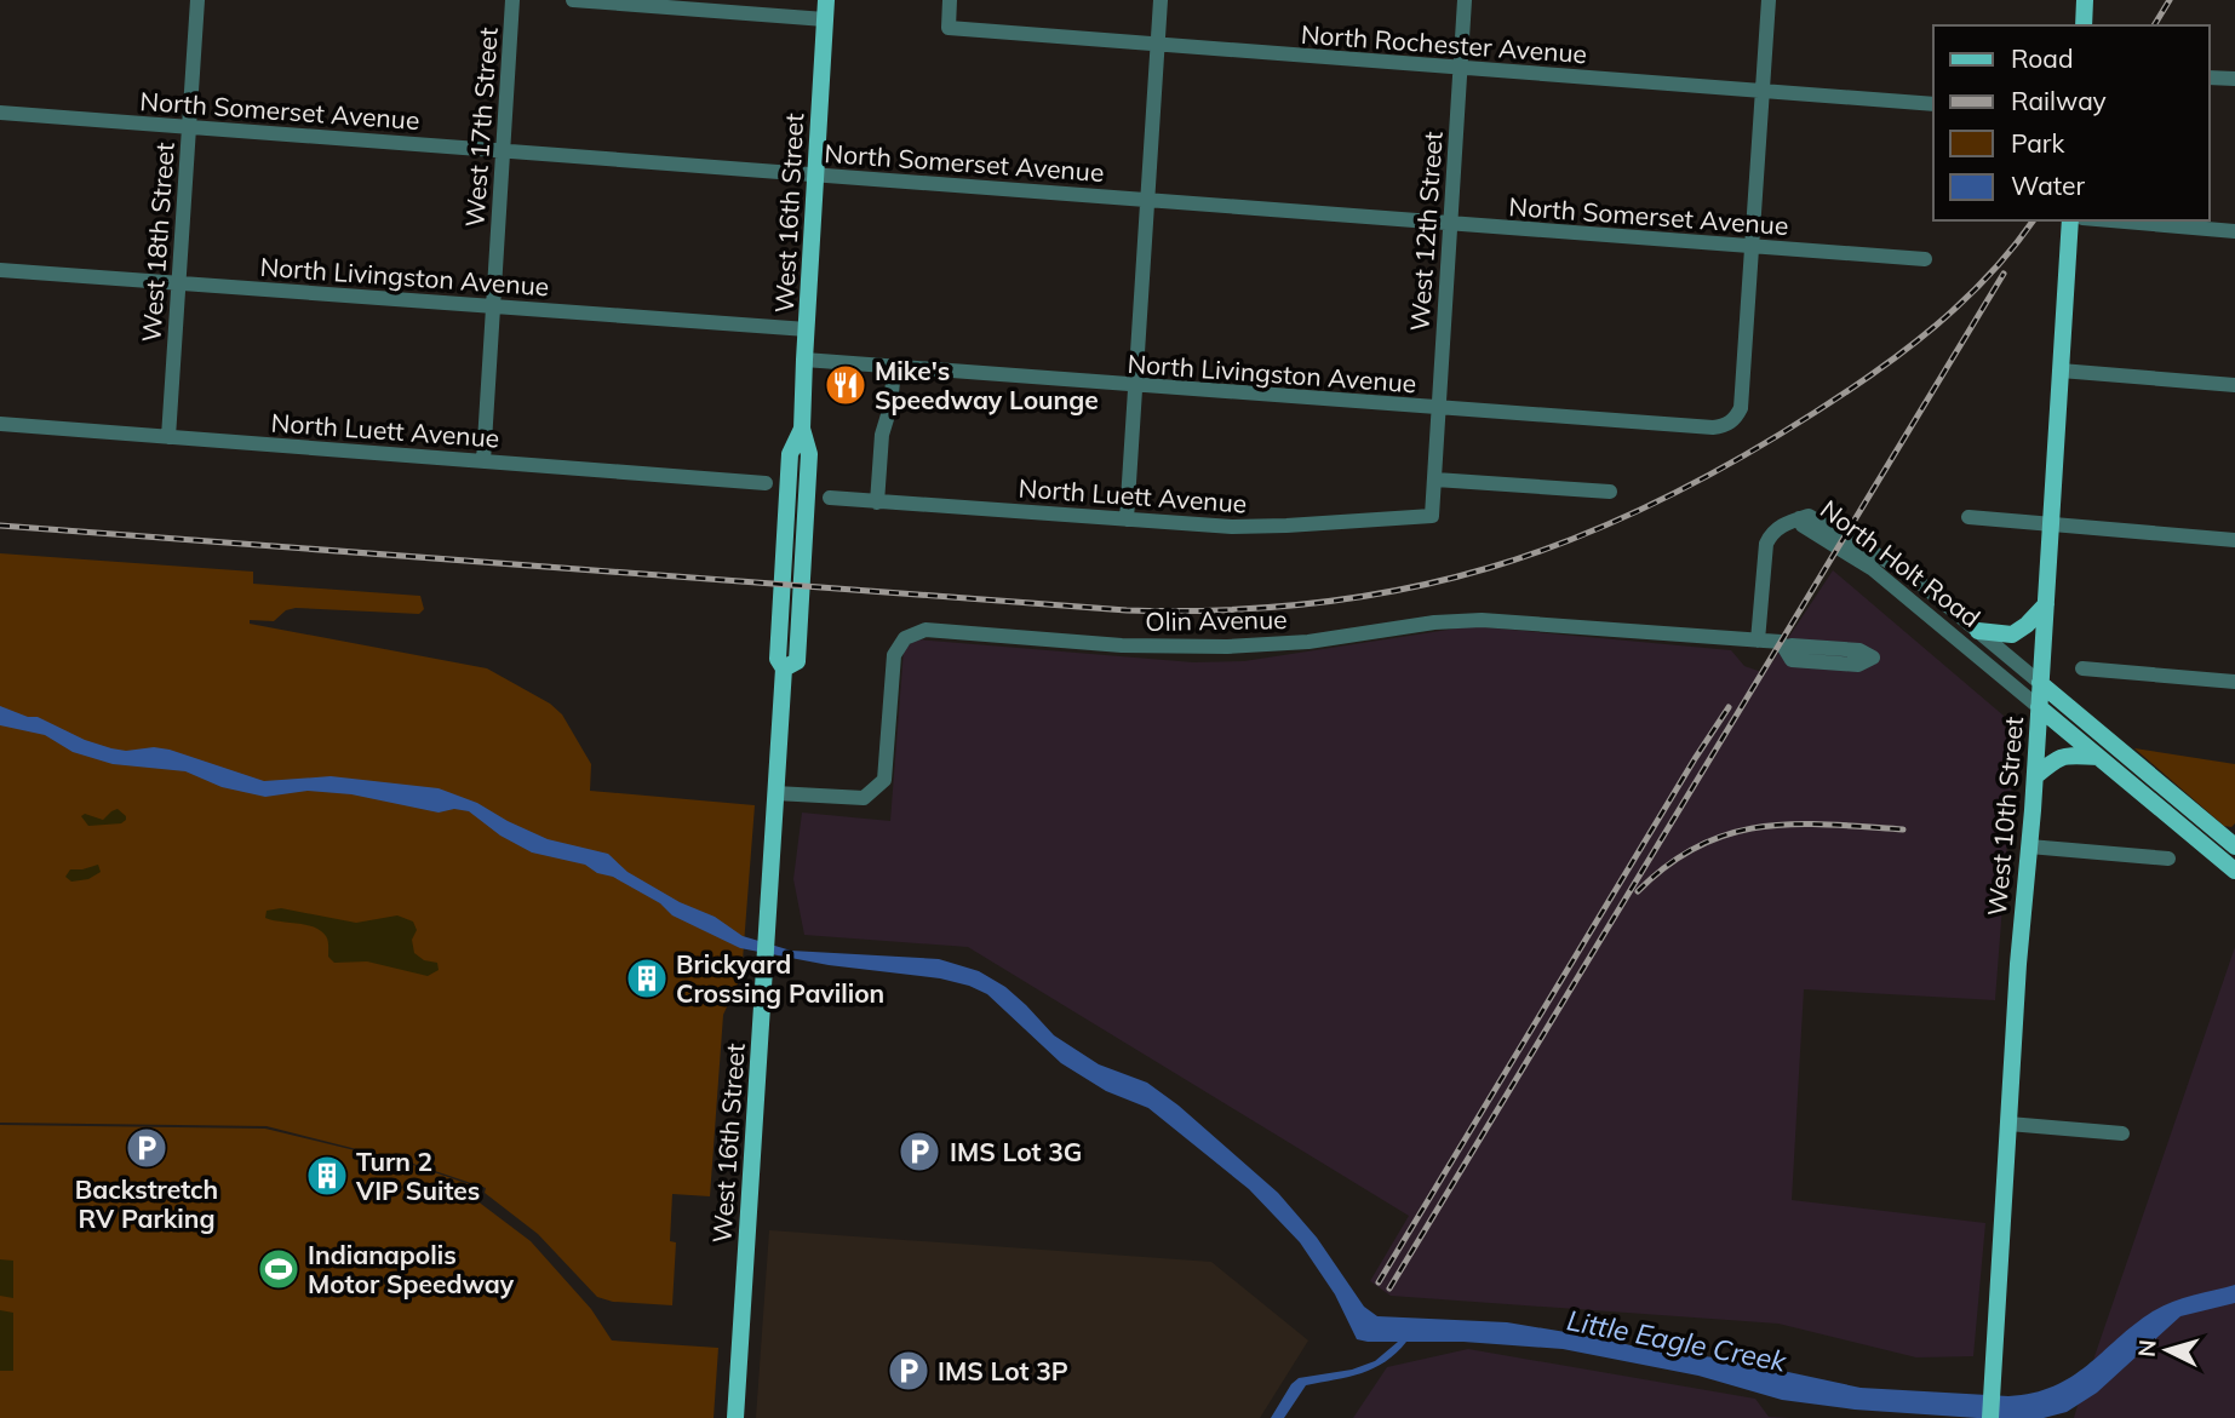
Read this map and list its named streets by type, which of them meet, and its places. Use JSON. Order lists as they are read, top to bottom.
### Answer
{
  "streets": {
    "main road": ["West 16th Street", "North Holt Road", "West 10th Street"],
    "street": [
      "North Rochester Avenue",
      "North Somerset Avenue",
      "West 17th Street",
      "West 12th Street",
      "West 18th Street",
      "North Livingston Avenue",
      "North Luett Avenue",
      "Olin Avenue"
    ]
  },
  "crossings": [
    ["North Rochester Avenue", "West 12th Street"],
    ["North Somerset Avenue", "West 17th Street"],
    ["North Somerset Avenue", "West 16th Street"],
    ["North Somerset Avenue", "West 12th Street"],
    ["North Somerset Avenue", "West 18th Street"],
    ["North Somerset Avenue", "North Livingston Avenue"],
    ["West 17th Street", "North Livingston Avenue"],
    ["West 17th Street", "North Luett Avenue"],
    ["West 16th Street", "North Livingston Avenue"],
    ["West 16th Street", "Olin Avenue"],
    ["West 12th Street", "North Livingston Avenue"],
    ["West 12th Street", "North Luett Avenue"],
    ["West 18th Street", "North Livingston Avenue"],
    ["West 18th Street", "North Luett Avenue"],
    ["North Holt Road", "West 10th Street"]
  ],
  "water": ["Little Eagle Creek"],
  "places": {
    "restaurant": ["Mike's Speedway Lounge"],
    "building": ["Brickyard Crossing Pavilion", "Turn 2 VIP Suites"],
    "parking": ["Backstretch RV Parking", "IMS Lot 3G", "IMS Lot 3P"],
    "sports": ["Indianapolis Motor Speedway"]
  },
  "legend": [
    "Road",
    "Railway",
    "Park",
    "Water"
  ],
  "north": "left"
}
